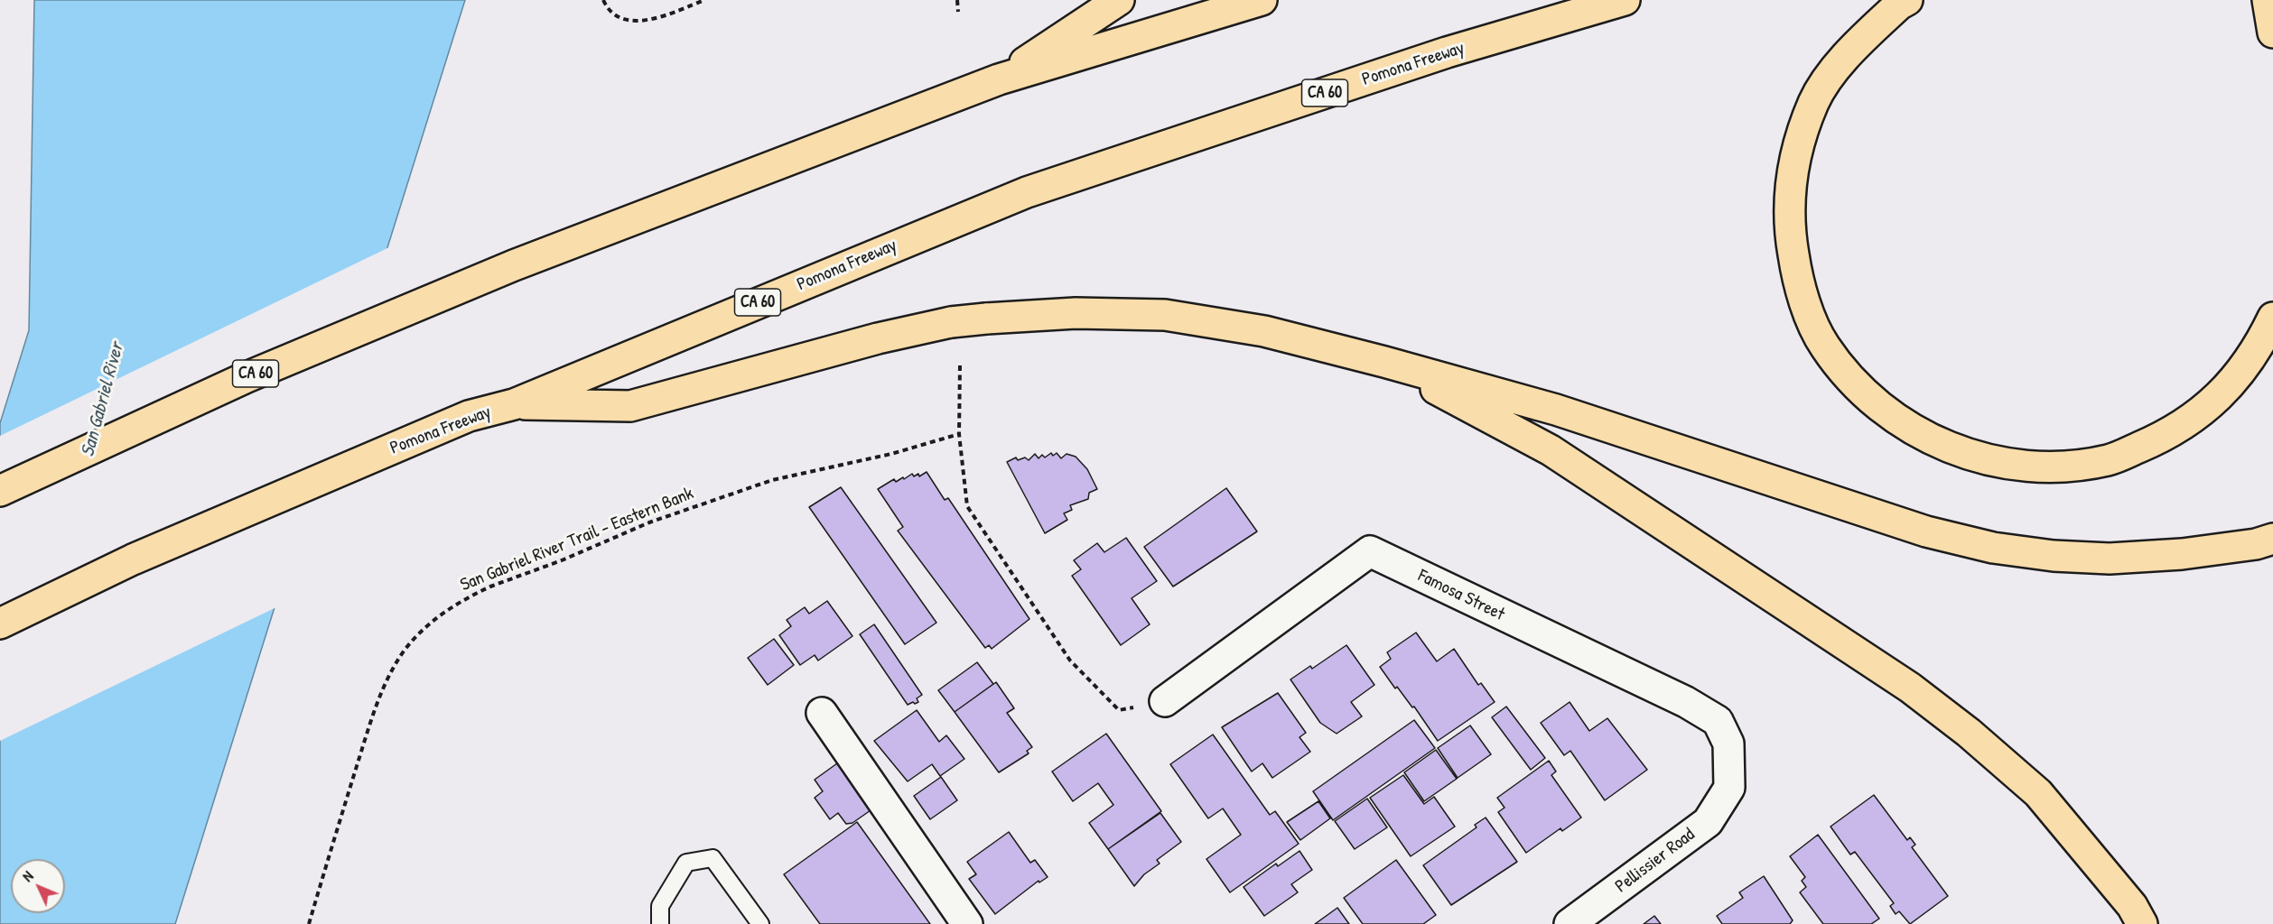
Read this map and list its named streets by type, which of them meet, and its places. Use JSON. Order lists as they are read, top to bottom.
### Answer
{
  "streets": {
    "highway": ["Pomona Freeway", "CA 60"],
    "street": ["Famosa Street", "Pellissier Road"],
    "path": ["San Gabriel River Trail - Eastern Bank"]
  },
  "crossings": [
    ["Famosa Street", "Pellissier Road"]
  ],
  "water": ["San Gabriel River"],
  "north": "top left"
}
